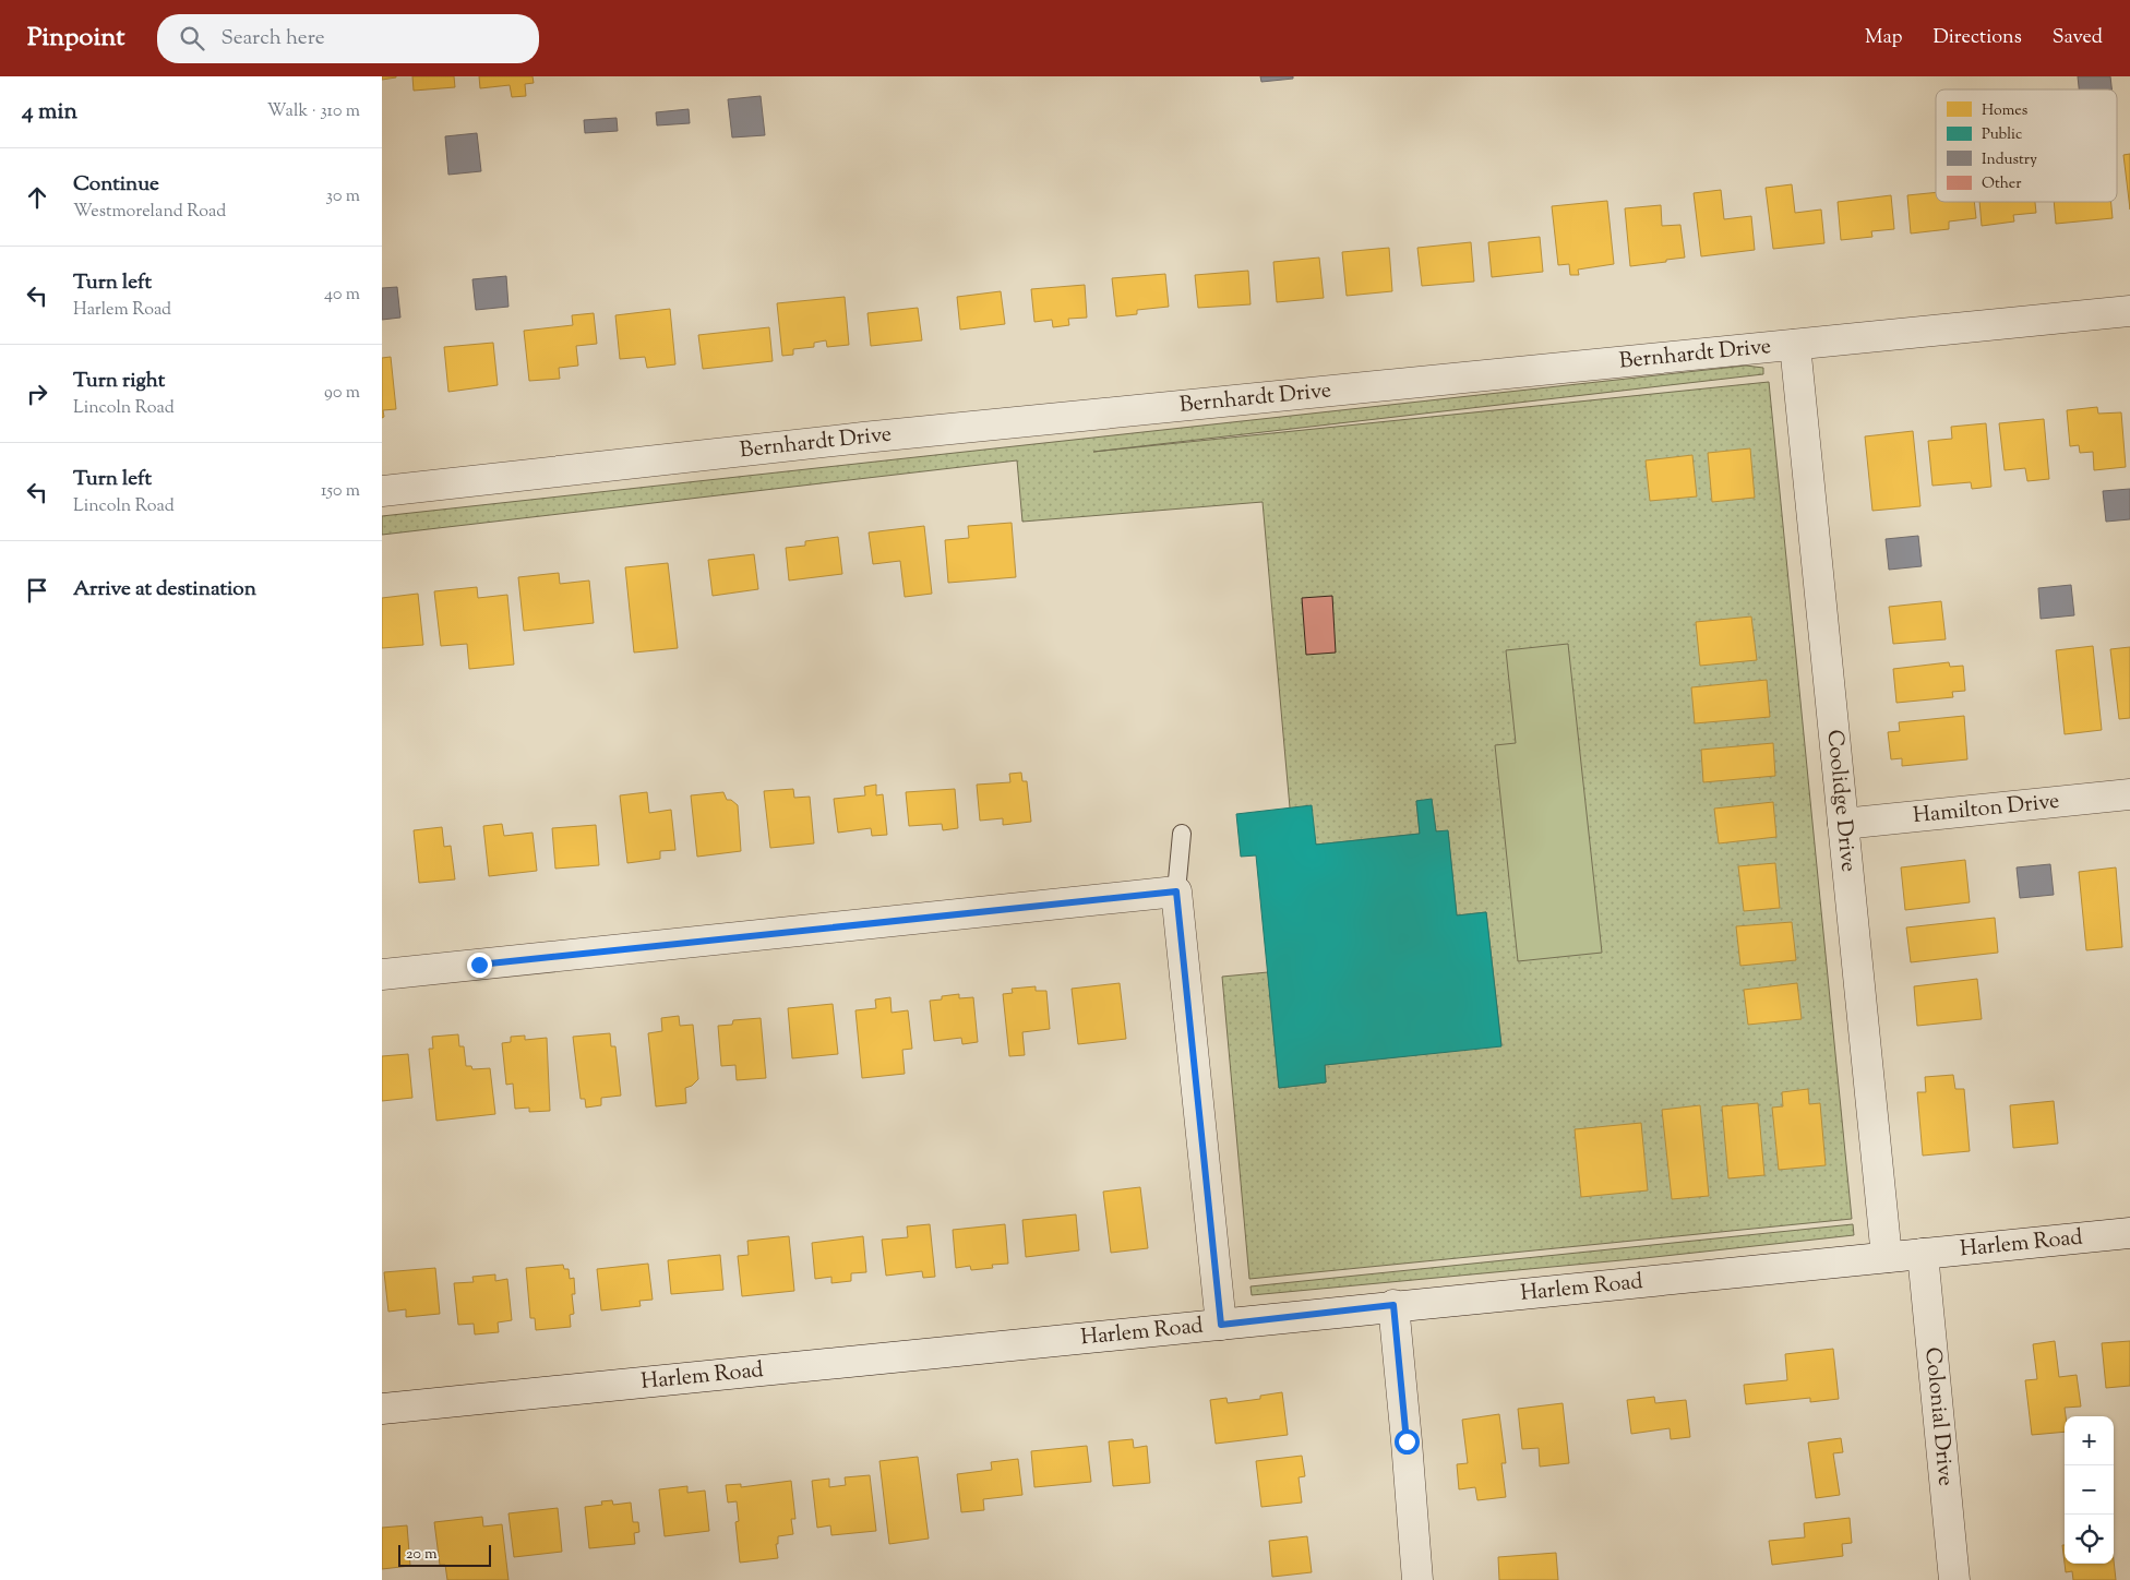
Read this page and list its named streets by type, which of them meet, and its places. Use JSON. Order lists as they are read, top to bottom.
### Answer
{
  "streets": {
    "street": [
      "Bernhardt Drive",
      "Coolidge Drive",
      "Hamilton Drive",
      "Harlem Road",
      "Colonial Drive"
    ]
  },
  "crossings": [
    ["Bernhardt Drive", "Coolidge Drive"],
    ["Coolidge Drive", "Hamilton Drive"],
    ["Coolidge Drive", "Harlem Road"],
    ["Harlem Road", "Colonial Drive"]
  ],
  "legend": [
    "Homes",
    "Public",
    "Industry",
    "Other"
  ],
  "scale_bar": "20 m",
  "page": {
    "header": "Pinpoint",
    "search": "Search here",
    "nav": ["Map", "Directions", "Saved"],
    "heading": ["4 min", "Walk · 310 m"],
    "list": [
      ["Continue", "Westmoreland Road", "30 m"],
      ["Turn left", "Harlem Road", "40 m"],
      ["Turn right", "Lincoln Road", "90 m"],
      ["Turn left", "Lincoln Road", "150 m"],
      "Arrive at destination"
    ],
    "map_buttons": ["+", "−"],
    "scale": "20 m"
  }
}
